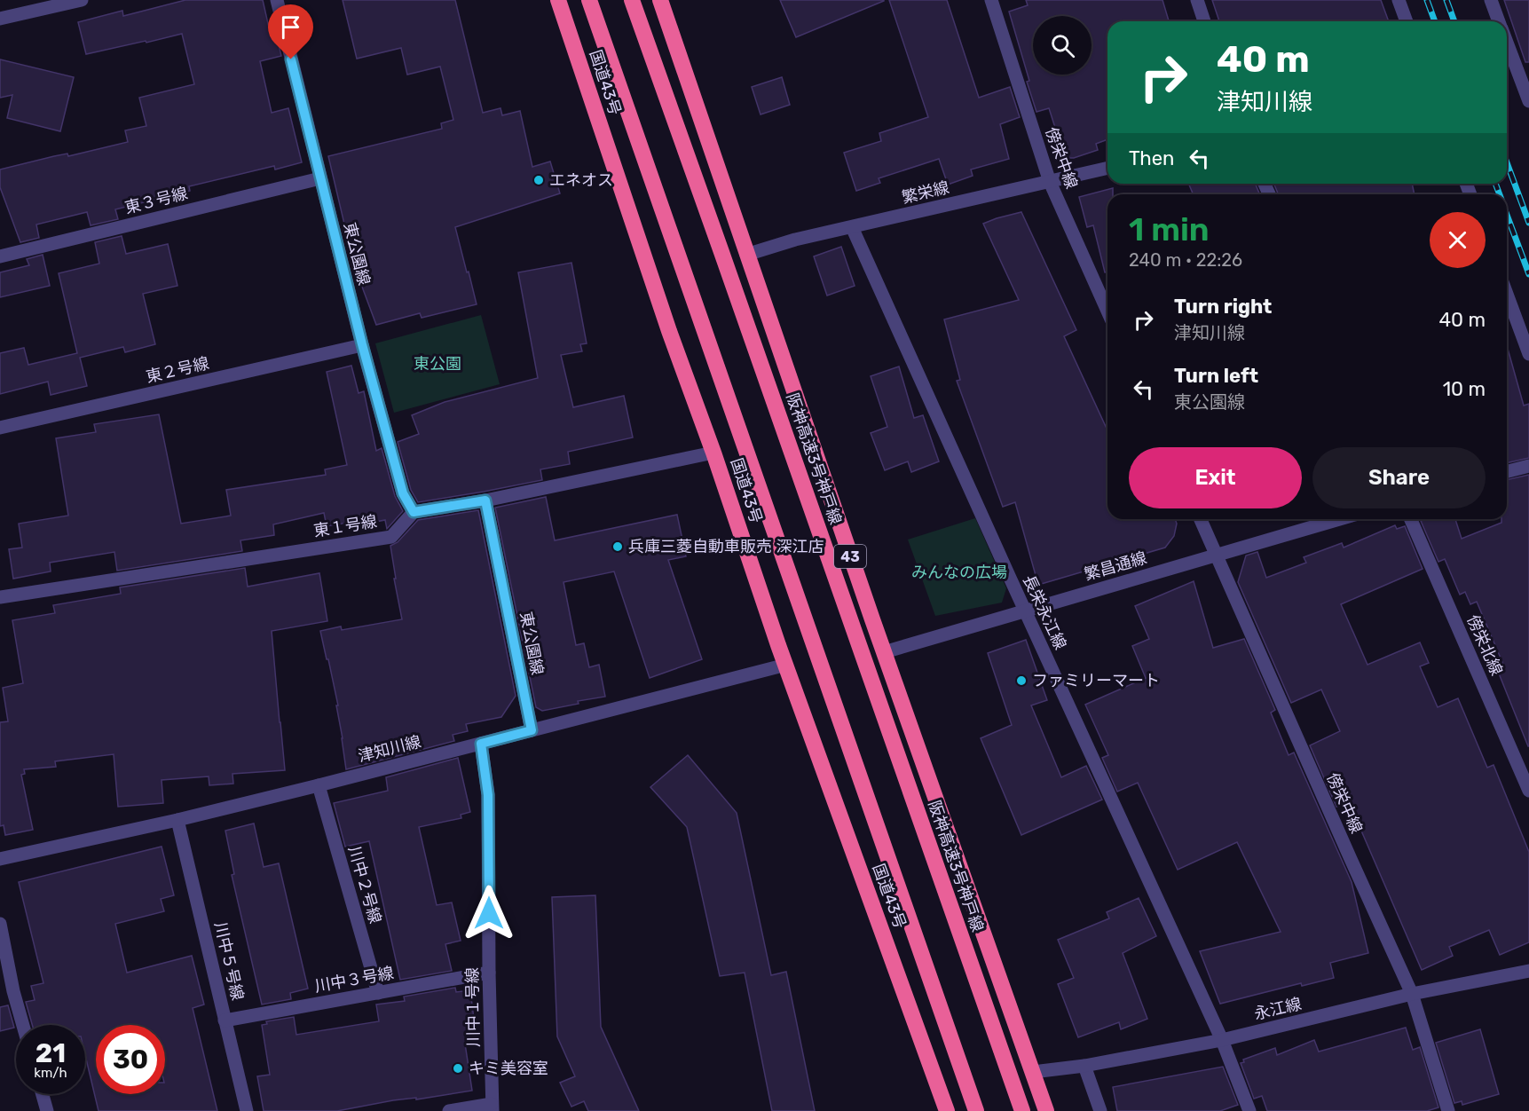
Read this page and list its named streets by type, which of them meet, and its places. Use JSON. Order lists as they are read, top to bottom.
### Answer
{
  "streets": {
    "highway": ["国道43号", "阪神高速3号神戸線", "43"],
    "street": [
      "傍栄中線",
      "繁栄線",
      "東３号線",
      "東公園線",
      "東２号線",
      "東１号線",
      "繁昌通線",
      "長栄永江線",
      "傍栄北線",
      "津知川線",
      "川中２号線",
      "川中５号線",
      "川中３号線",
      "川中１号線",
      "永江線"
    ]
  },
  "crossings": [
    ["国道43号", "津知川線"],
    ["傍栄中線", "繁栄線"],
    ["傍栄中線", "繁昌通線"],
    ["傍栄中線", "永江線"],
    ["繁栄線", "43"],
    ["繁栄線", "長栄永江線"],
    ["東３号線", "東公園線"],
    ["東公園線", "東２号線"],
    ["東公園線", "東１号線"],
    ["東公園線", "津知川線"],
    ["43", "繁昌通線"],
    ["43", "永江線"],
    ["繁昌通線", "長栄永江線"],
    ["長栄永江線", "永江線"],
    ["津知川線", "川中２号線"],
    ["津知川線", "川中５号線"],
    ["津知川線", "川中１号線"],
    ["川中２号線", "川中３号線"],
    ["川中５号線", "川中３号線"],
    ["川中３号線", "川中１号線"]
  ],
  "parks": ["東公園", "みんなの広場"],
  "places": [
    "エネオス",
    "兵庫三菱自動車販売 深江店",
    "ファミリーマート",
    "キミ美容室"
  ],
  "page": {
    "turn": ["40 m", "津知川線"],
    "then": "Then",
    "heading": ["1 min", "240 m · 22:26"],
    "list": [
      {
        "name": "Turn right",
        "note": "津知川線",
        "value": "40 m"
      },
      {
        "name": "Turn left",
        "note": "東公園線",
        "value": "10 m"
      }
    ],
    "buttons": ["Exit", "Share"],
    "speed": "21 km/h",
    "limit": "30"
  }
}
